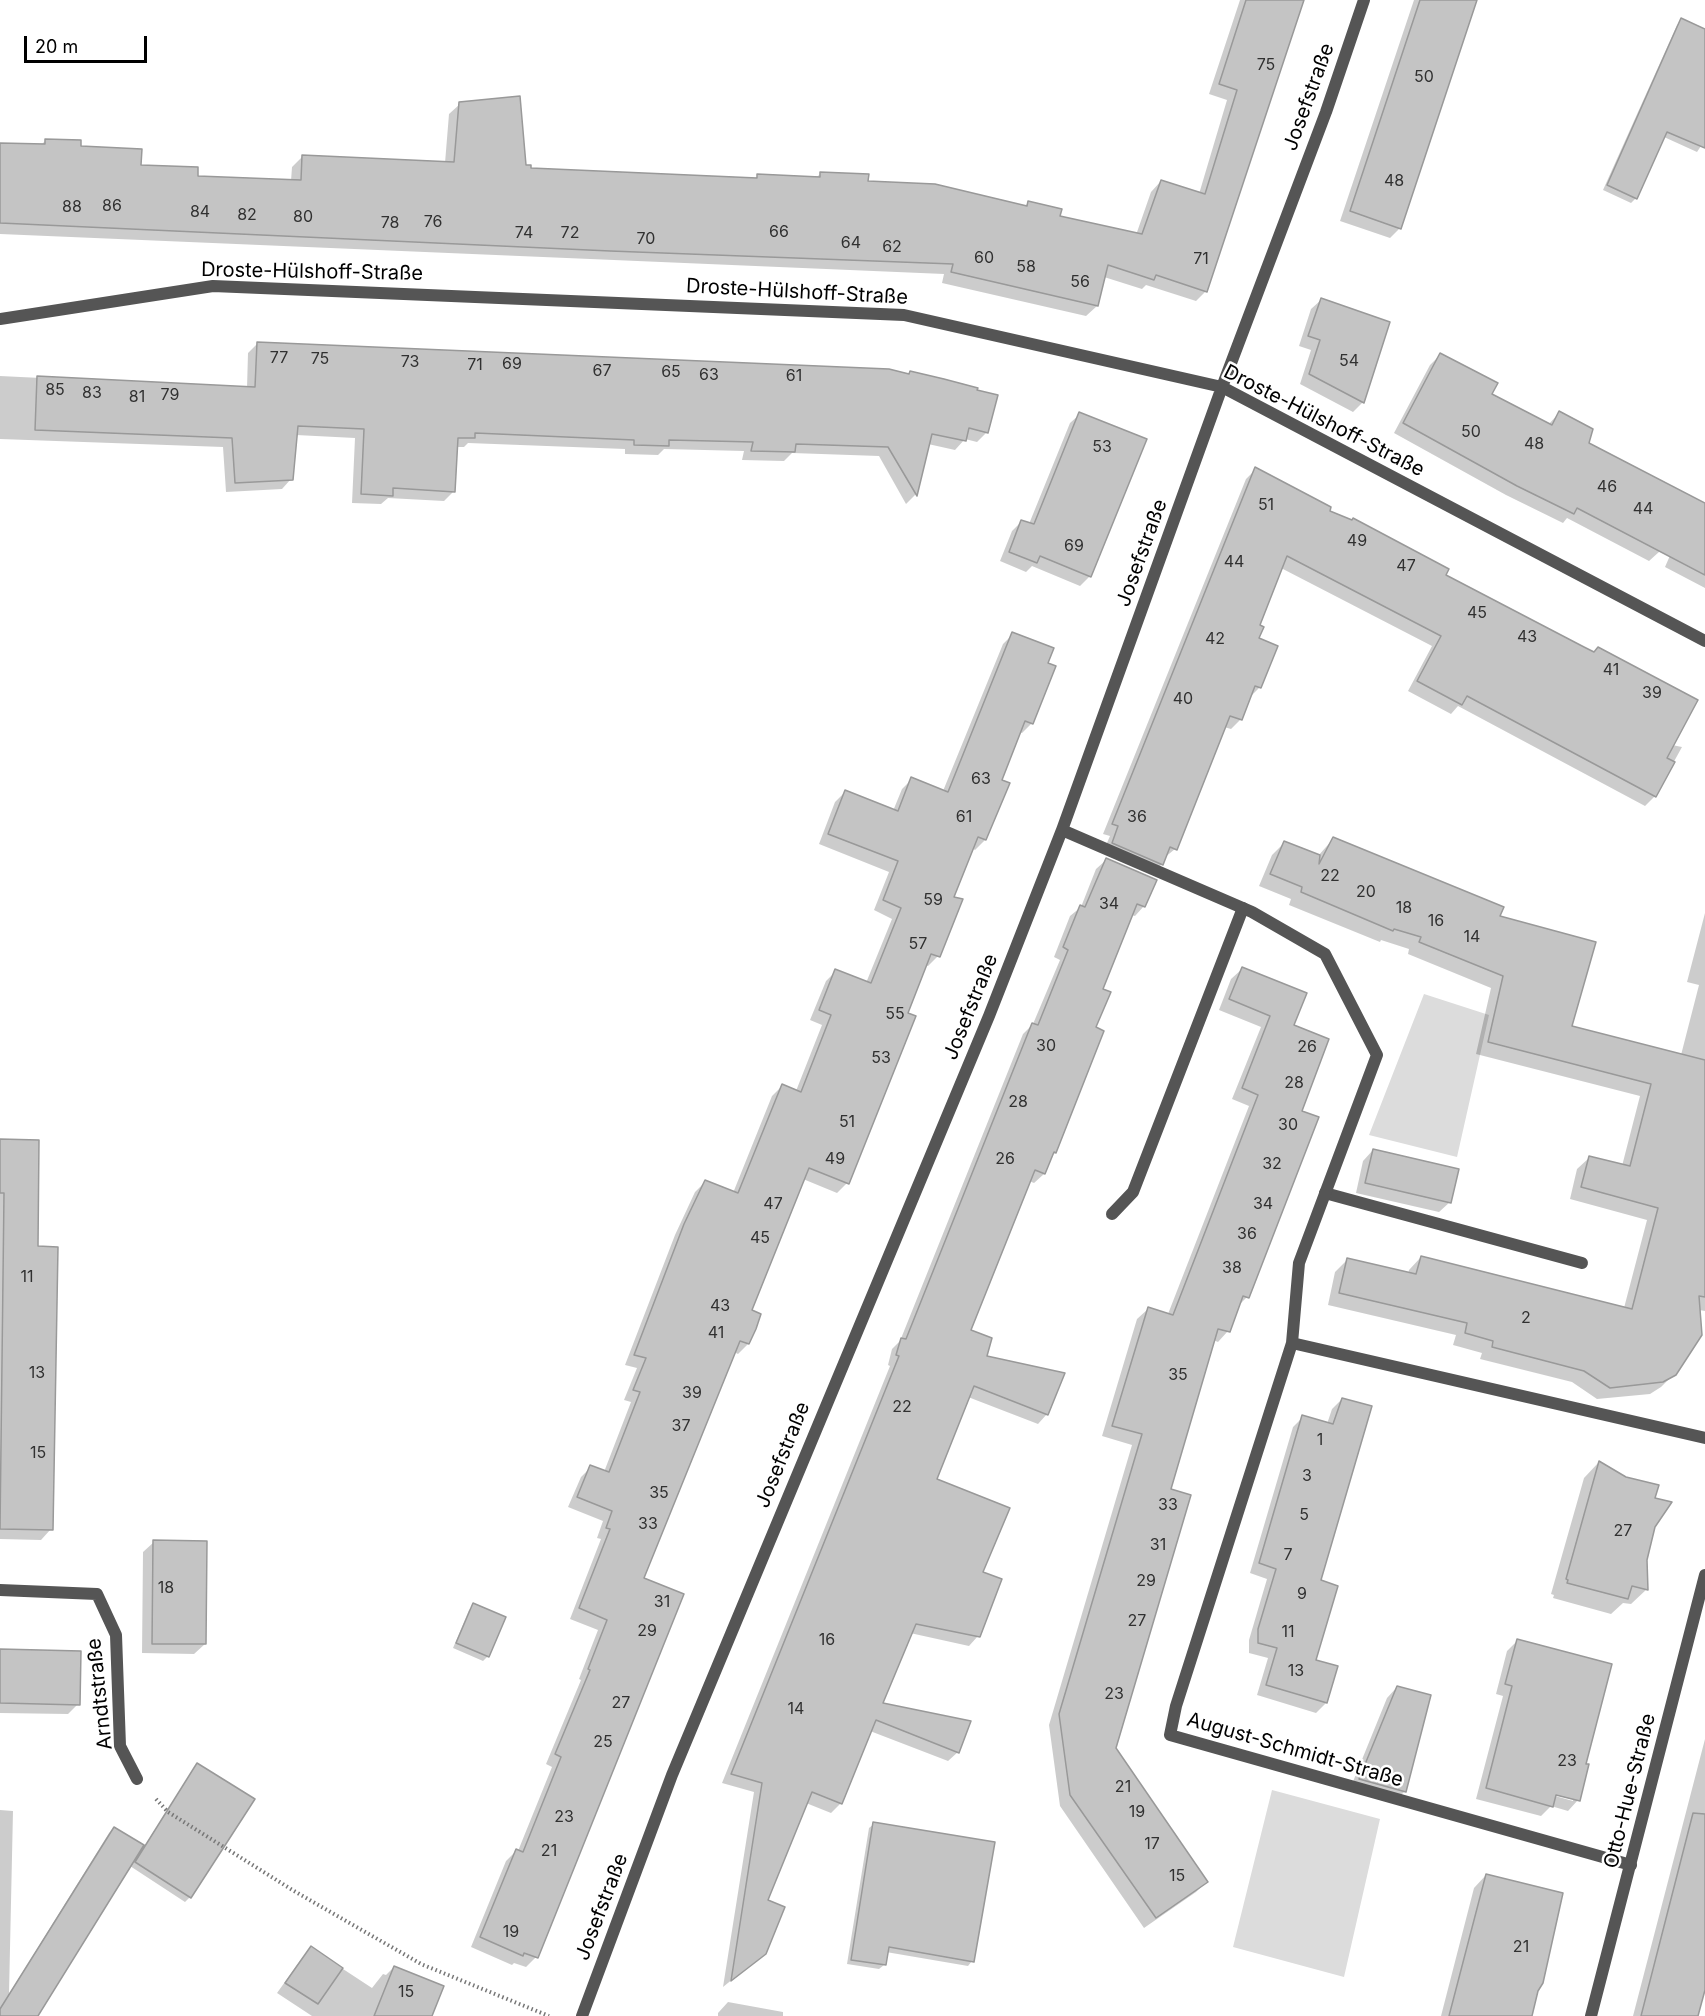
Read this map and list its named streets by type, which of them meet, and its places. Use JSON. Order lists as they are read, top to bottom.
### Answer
{
  "streets": {
    "street": [
      "Josefstraße",
      "Droste-Hülshoff-Straße",
      "Arndtstraße",
      "August-Schmidt-Straße",
      "Otto-Hue-Straße"
    ]
  },
  "crossings": [
    ["Josefstraße", "Droste-Hülshoff-Straße"],
    ["Josefstraße", "August-Schmidt-Straße"],
    ["August-Schmidt-Straße", "Otto-Hue-Straße"]
  ],
  "house_numbers": [
    "75",
    "50",
    "48",
    "86",
    "88",
    "84",
    "82",
    "80",
    "76",
    "78",
    "66",
    "74",
    "72",
    "70",
    "64",
    "62",
    "60",
    "71",
    "58",
    "56",
    "77",
    "75",
    "54",
    "73",
    "69",
    "71",
    "67",
    "65",
    "63",
    "61",
    "85",
    "83",
    "79",
    "81",
    "50",
    "48",
    "53",
    "46",
    "51",
    "44",
    "49",
    "69",
    "44",
    "47",
    "45",
    "43",
    "42",
    "41",
    "39",
    "40",
    "63",
    "61",
    "36",
    "22",
    "20",
    "59",
    "34",
    "18",
    "16",
    "14",
    "57",
    "55",
    "30",
    "26",
    "53",
    "28",
    "28",
    "51",
    "30",
    "49",
    "26",
    "32",
    "47",
    "34",
    "36",
    "45",
    "38",
    "11",
    "43",
    "2",
    "41",
    "13",
    "35",
    "39",
    "22",
    "37",
    "1",
    "15",
    "3",
    "35",
    "33",
    "5",
    "33",
    "27",
    "31",
    "7",
    "29",
    "18",
    "9",
    "31",
    "27",
    "29",
    "11",
    "16",
    "13",
    "23",
    "27",
    "14",
    "25",
    "23",
    "21",
    "19",
    "23",
    "17",
    "21",
    "15",
    "19",
    "21",
    "15"
  ],
  "scale_bar": "20 m"
}
